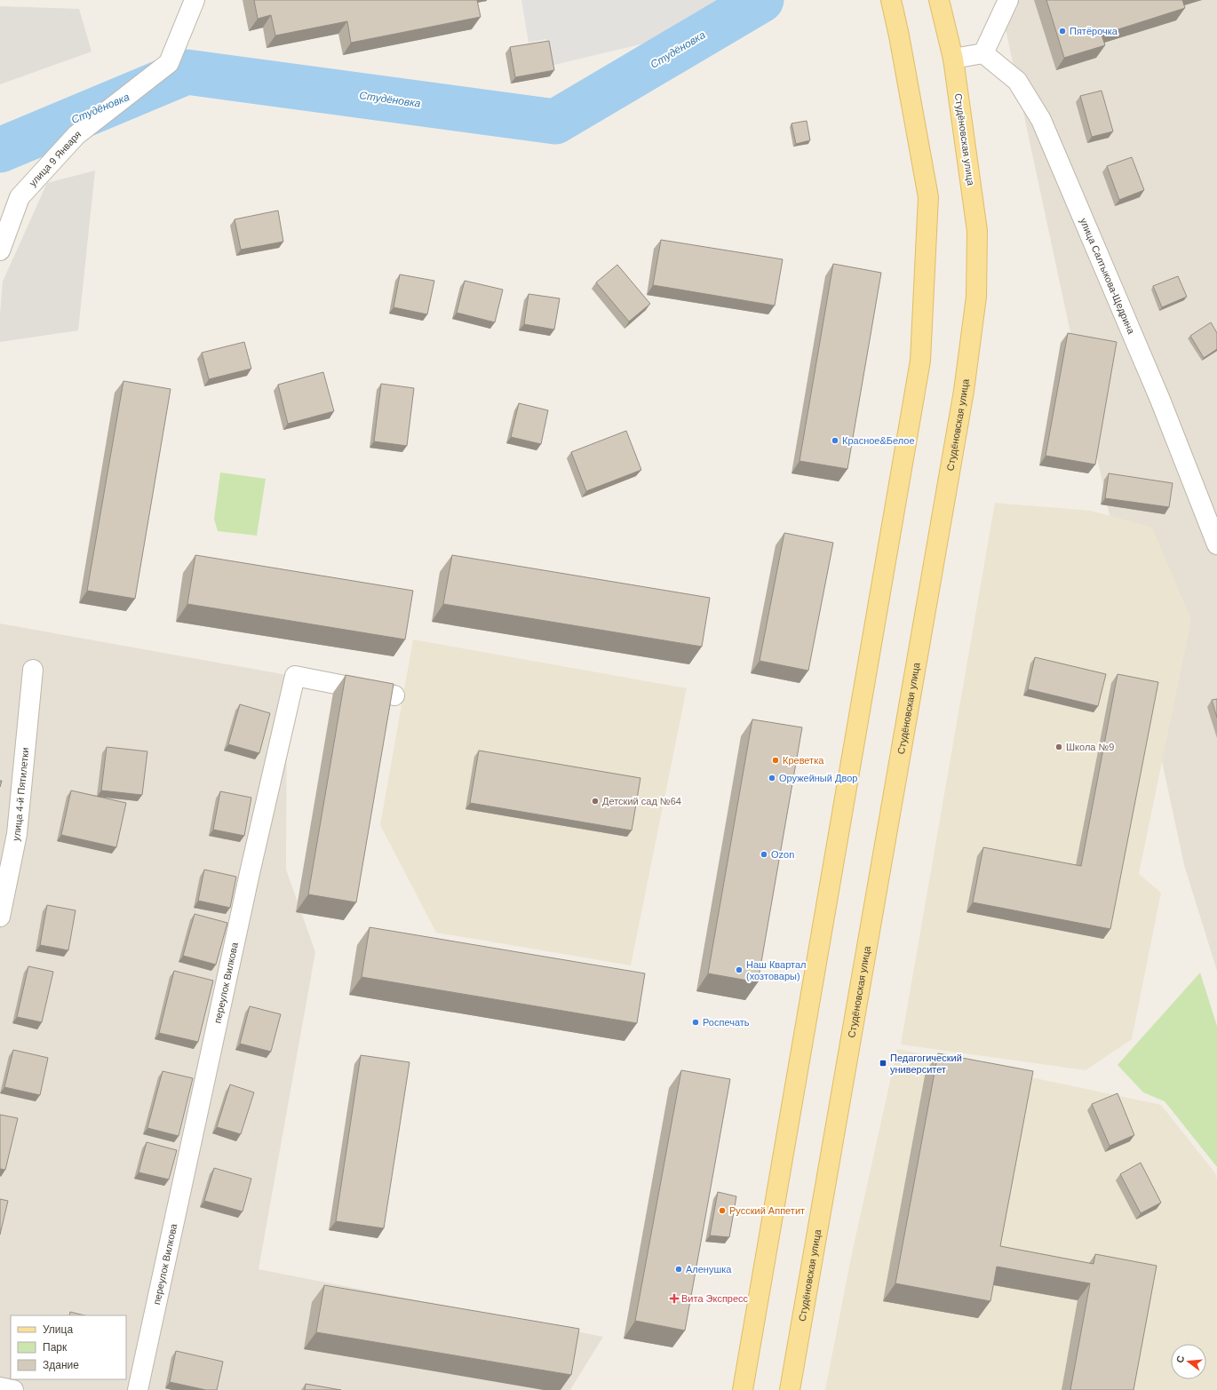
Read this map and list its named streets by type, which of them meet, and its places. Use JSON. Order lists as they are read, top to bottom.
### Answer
{
  "streets": {
    "main road": ["Студёновская улица"],
    "street": [
      "улица 9 Января",
      "улица Салтыкова-Щедрина",
      "улица 4-й Пятилетки",
      "переулок Вилкова"
    ]
  },
  "water": ["Студёновка"],
  "places": {
    "other": [
      "Пятёрочка",
      "Красное&Белое",
      "Школа №9",
      "Креветка",
      "Оружейный Двор",
      "Детский сад №64",
      "Ozon",
      "Наш Квартал (хозтовары)",
      "Роспечать",
      "Русский Аппетит",
      "Аленушка"
    ],
    "transit": ["Педагогический университет"],
    "health": ["Вита Экспресс"]
  },
  "legend": ["Улица", "Парк", "Здание"],
  "north": "left"
}
